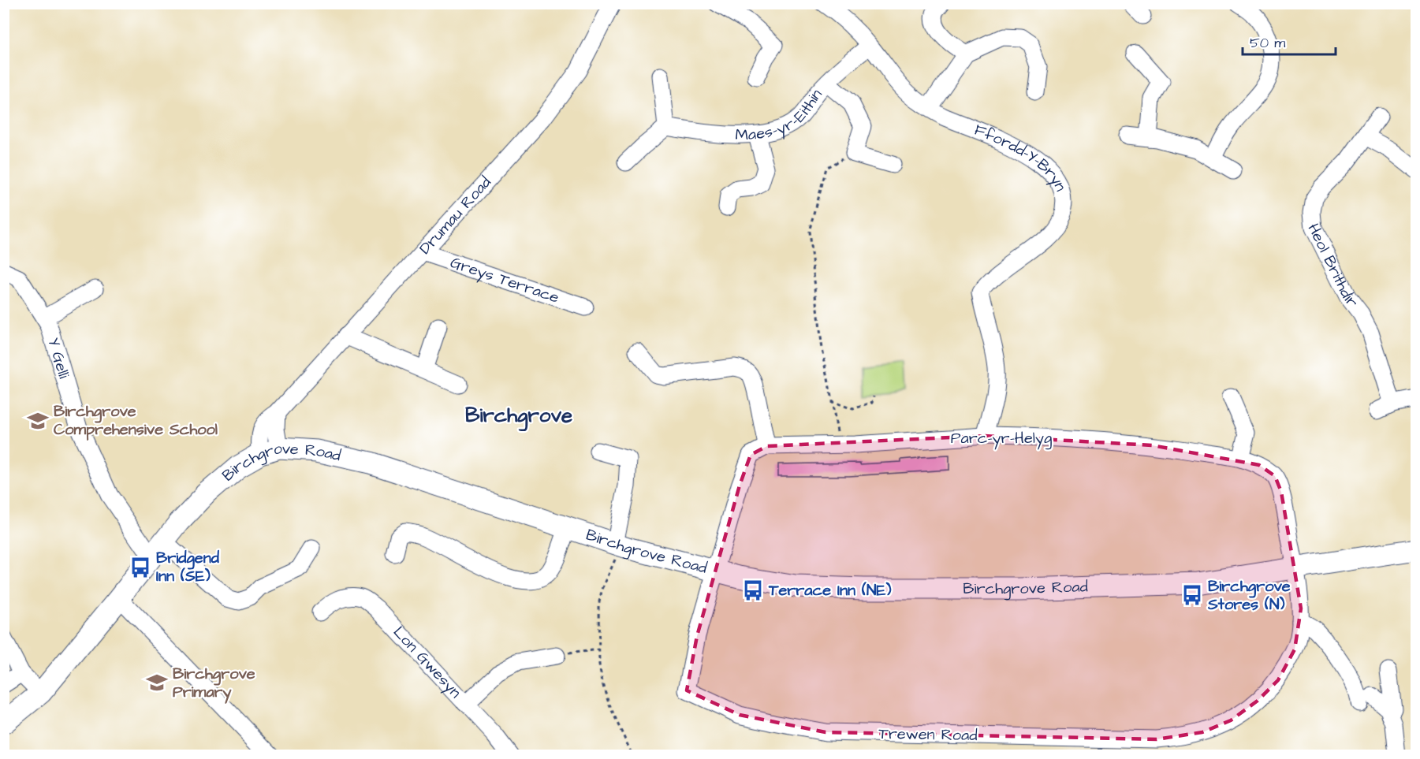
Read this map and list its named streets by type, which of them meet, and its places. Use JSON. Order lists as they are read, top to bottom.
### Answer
{
  "streets": {
    "main road": ["Birchgrove Road"],
    "street": [
      "Maes-yr-Eithin",
      "Ffordd-Y-Bryn",
      "Drumau Road",
      "Heol Brithdir",
      "Greys Terrace",
      "Y Gelli",
      "Parc-yr-Helyg",
      "Lon Gwesyn",
      "Trewen Road"
    ]
  },
  "crossings": [
    ["Maes-yr-Eithin", "Ffordd-Y-Bryn"],
    ["Ffordd-Y-Bryn", "Parc-yr-Helyg"],
    ["Drumau Road", "Greys Terrace"],
    ["Drumau Road", "Birchgrove Road"],
    ["Y Gelli", "Birchgrove Road"],
    ["Parc-yr-Helyg", "Birchgrove Road"],
    ["Parc-yr-Helyg", "Trewen Road"],
    ["Birchgrove Road", "Trewen Road"]
  ],
  "districts": ["Birchgrove"],
  "places": {
    "school or university": ["Birchgrove Comprehensive School", "Birchgrove Primary"],
    "bus stop": ["Bridgend Inn (SE)", "Terrace Inn (NE)", "Birchgrove Stores (N)"]
  },
  "scale_bar": "50 m"
}
